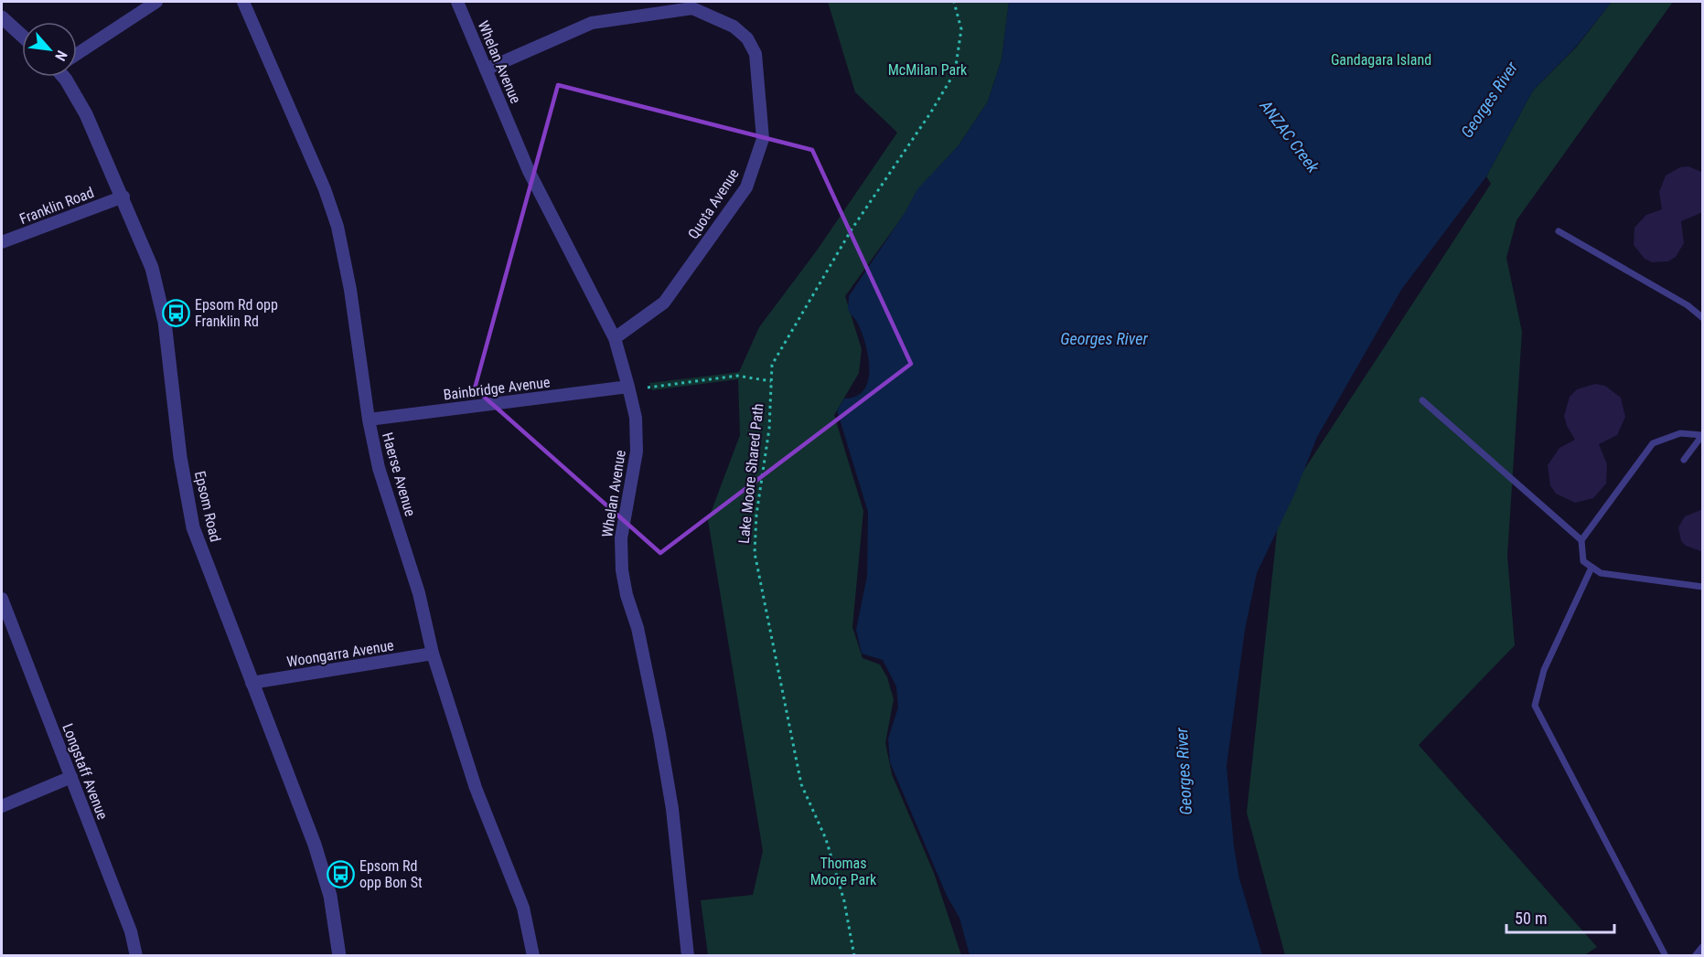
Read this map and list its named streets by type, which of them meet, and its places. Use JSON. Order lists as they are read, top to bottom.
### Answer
{
  "streets": {
    "street": [
      "Whelan Avenue",
      "Quota Avenue",
      "Franklin Road",
      "Bainbridge Avenue",
      "Haerse Avenue",
      "Epsom Road",
      "Woongarra Avenue",
      "Longstaff Avenue"
    ],
    "path": ["Lake Moore Shared Path"]
  },
  "crossings": [
    ["Whelan Avenue", "Quota Avenue"],
    ["Whelan Avenue", "Bainbridge Avenue"],
    ["Franklin Road", "Epsom Road"],
    ["Bainbridge Avenue", "Haerse Avenue"],
    ["Haerse Avenue", "Woongarra Avenue"],
    ["Epsom Road", "Woongarra Avenue"]
  ],
  "water": ["Georges River", "ANZAC Creek"],
  "parks": ["Gandagara Island", "McMilan Park", "Thomas Moore Park"],
  "places": {
    "bus stop": ["Epsom Rd opp Franklin Rd", "Epsom Rd opp Bon St"]
  },
  "scale_bar": "50 m",
  "north": "bottom right"
}
